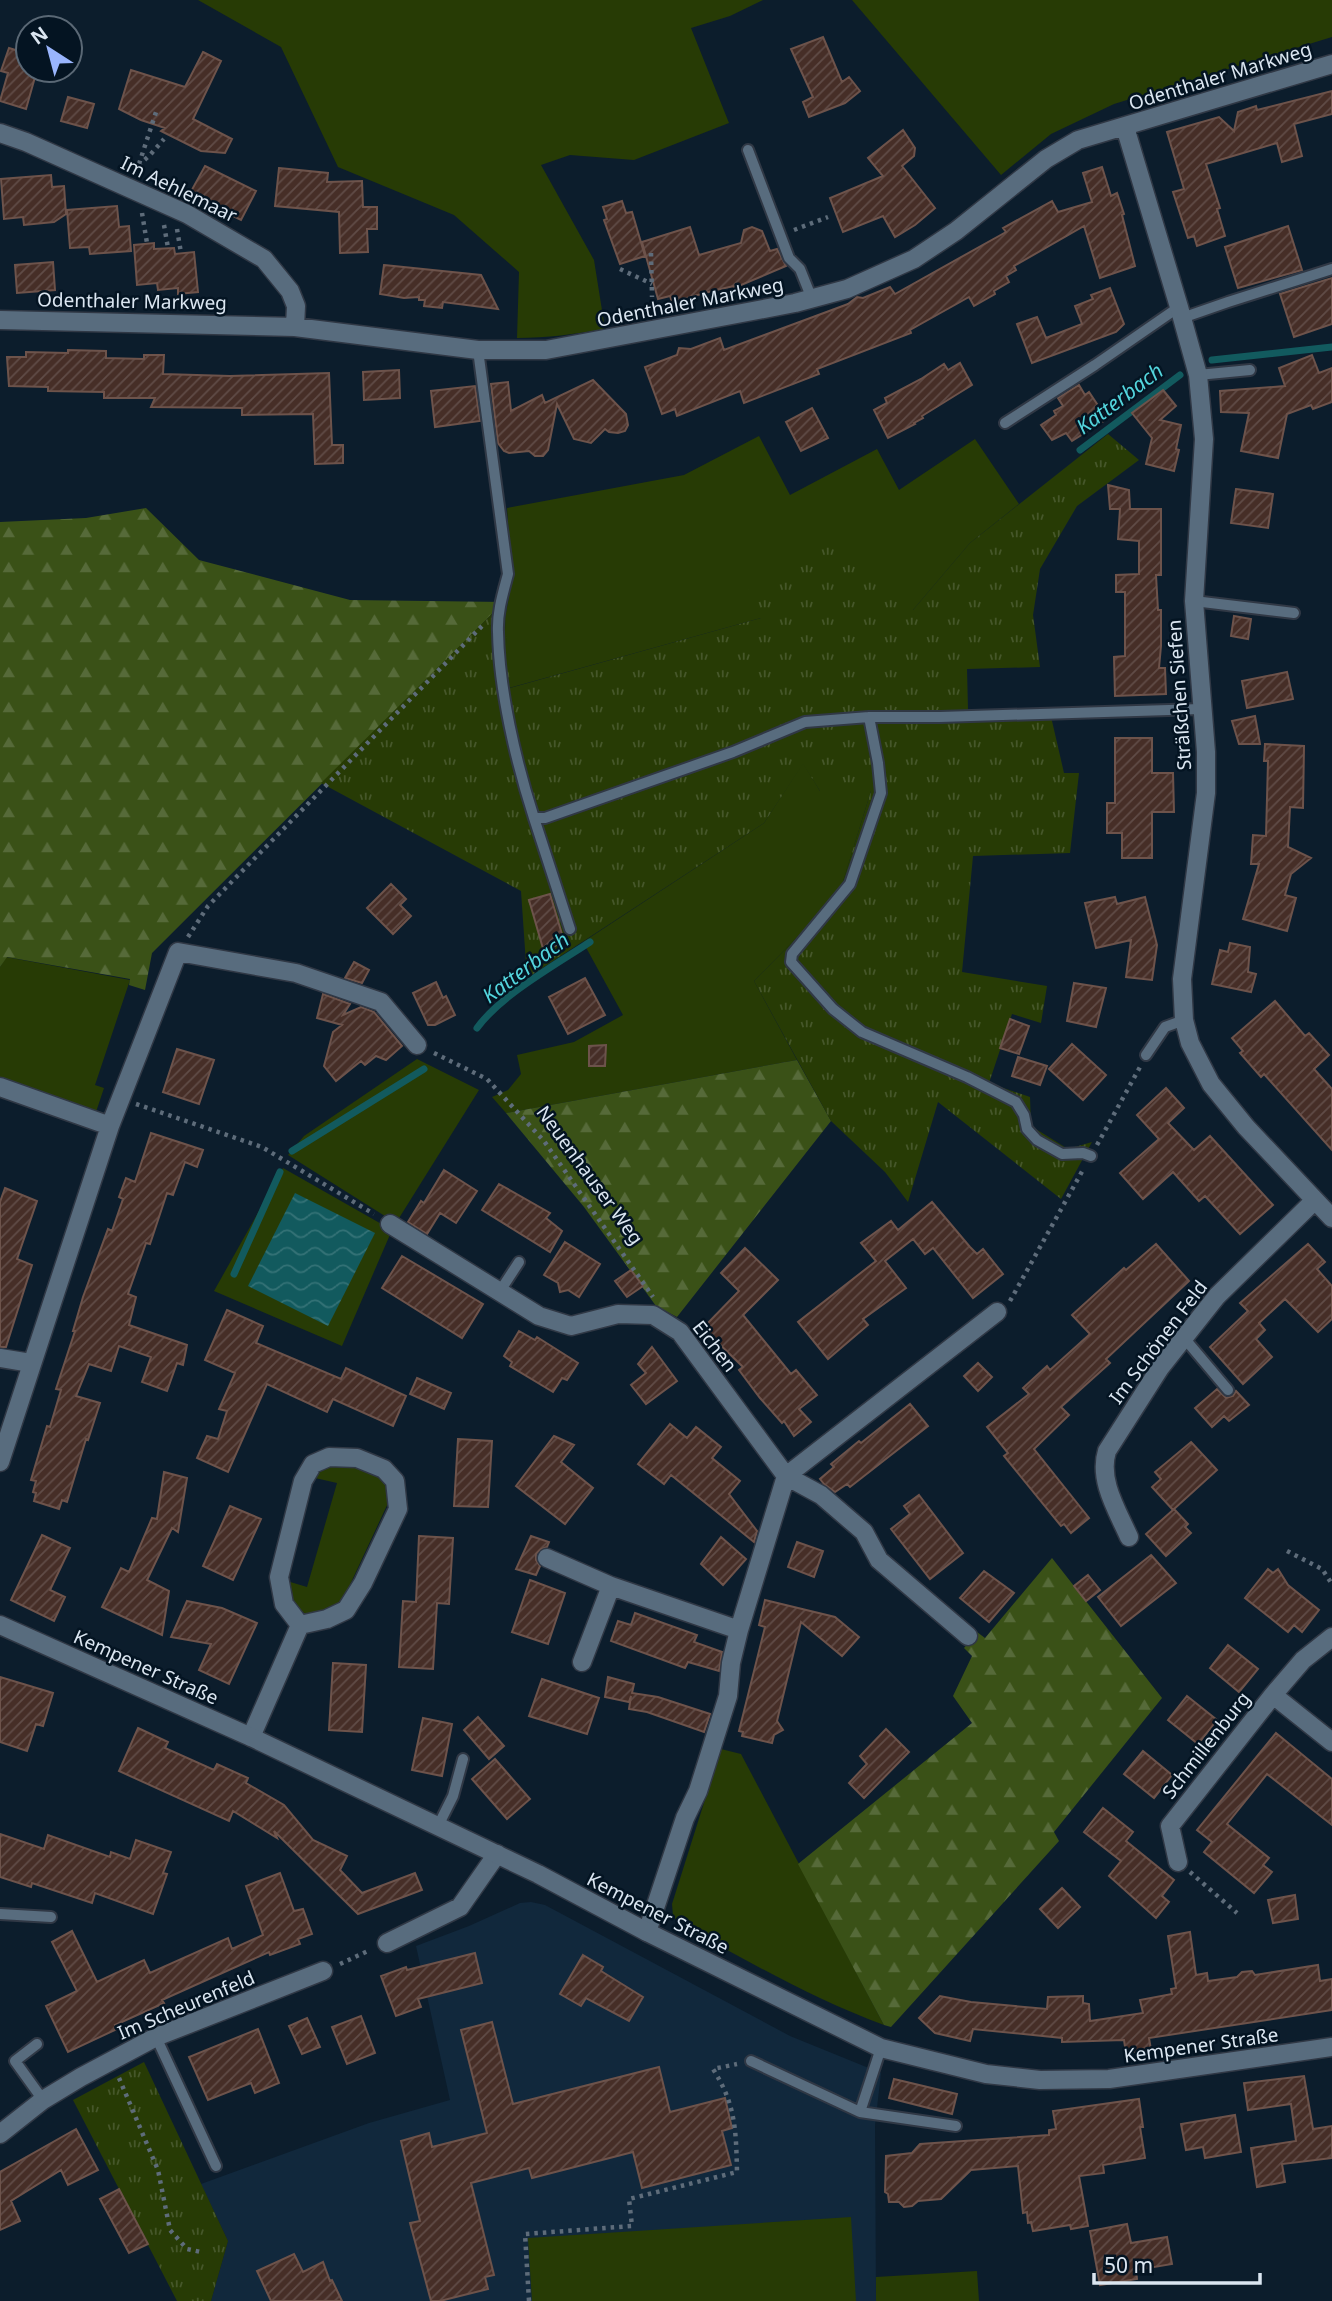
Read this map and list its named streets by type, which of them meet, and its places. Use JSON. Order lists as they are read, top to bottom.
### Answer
{
  "streets": {
    "street": [
      "Odenthaler Markweg",
      "Im Aehlemaar",
      "Sträßchen Siefen",
      "Im Schönen Feld",
      "Eichen",
      "Kempener Straße",
      "Schmillenburg",
      "Im Scheurenfeld"
    ],
    "path": ["Neuenhauser Weg"]
  },
  "crossings": [
    ["Odenthaler Markweg", "Im Aehlemaar"],
    ["Odenthaler Markweg", "Sträßchen Siefen"],
    ["Sträßchen Siefen", "Im Schönen Feld"],
    ["Neuenhauser Weg", "Eichen"]
  ],
  "water": ["Katterbach"],
  "scale_bar": "50 m",
  "north": "top left"
}
